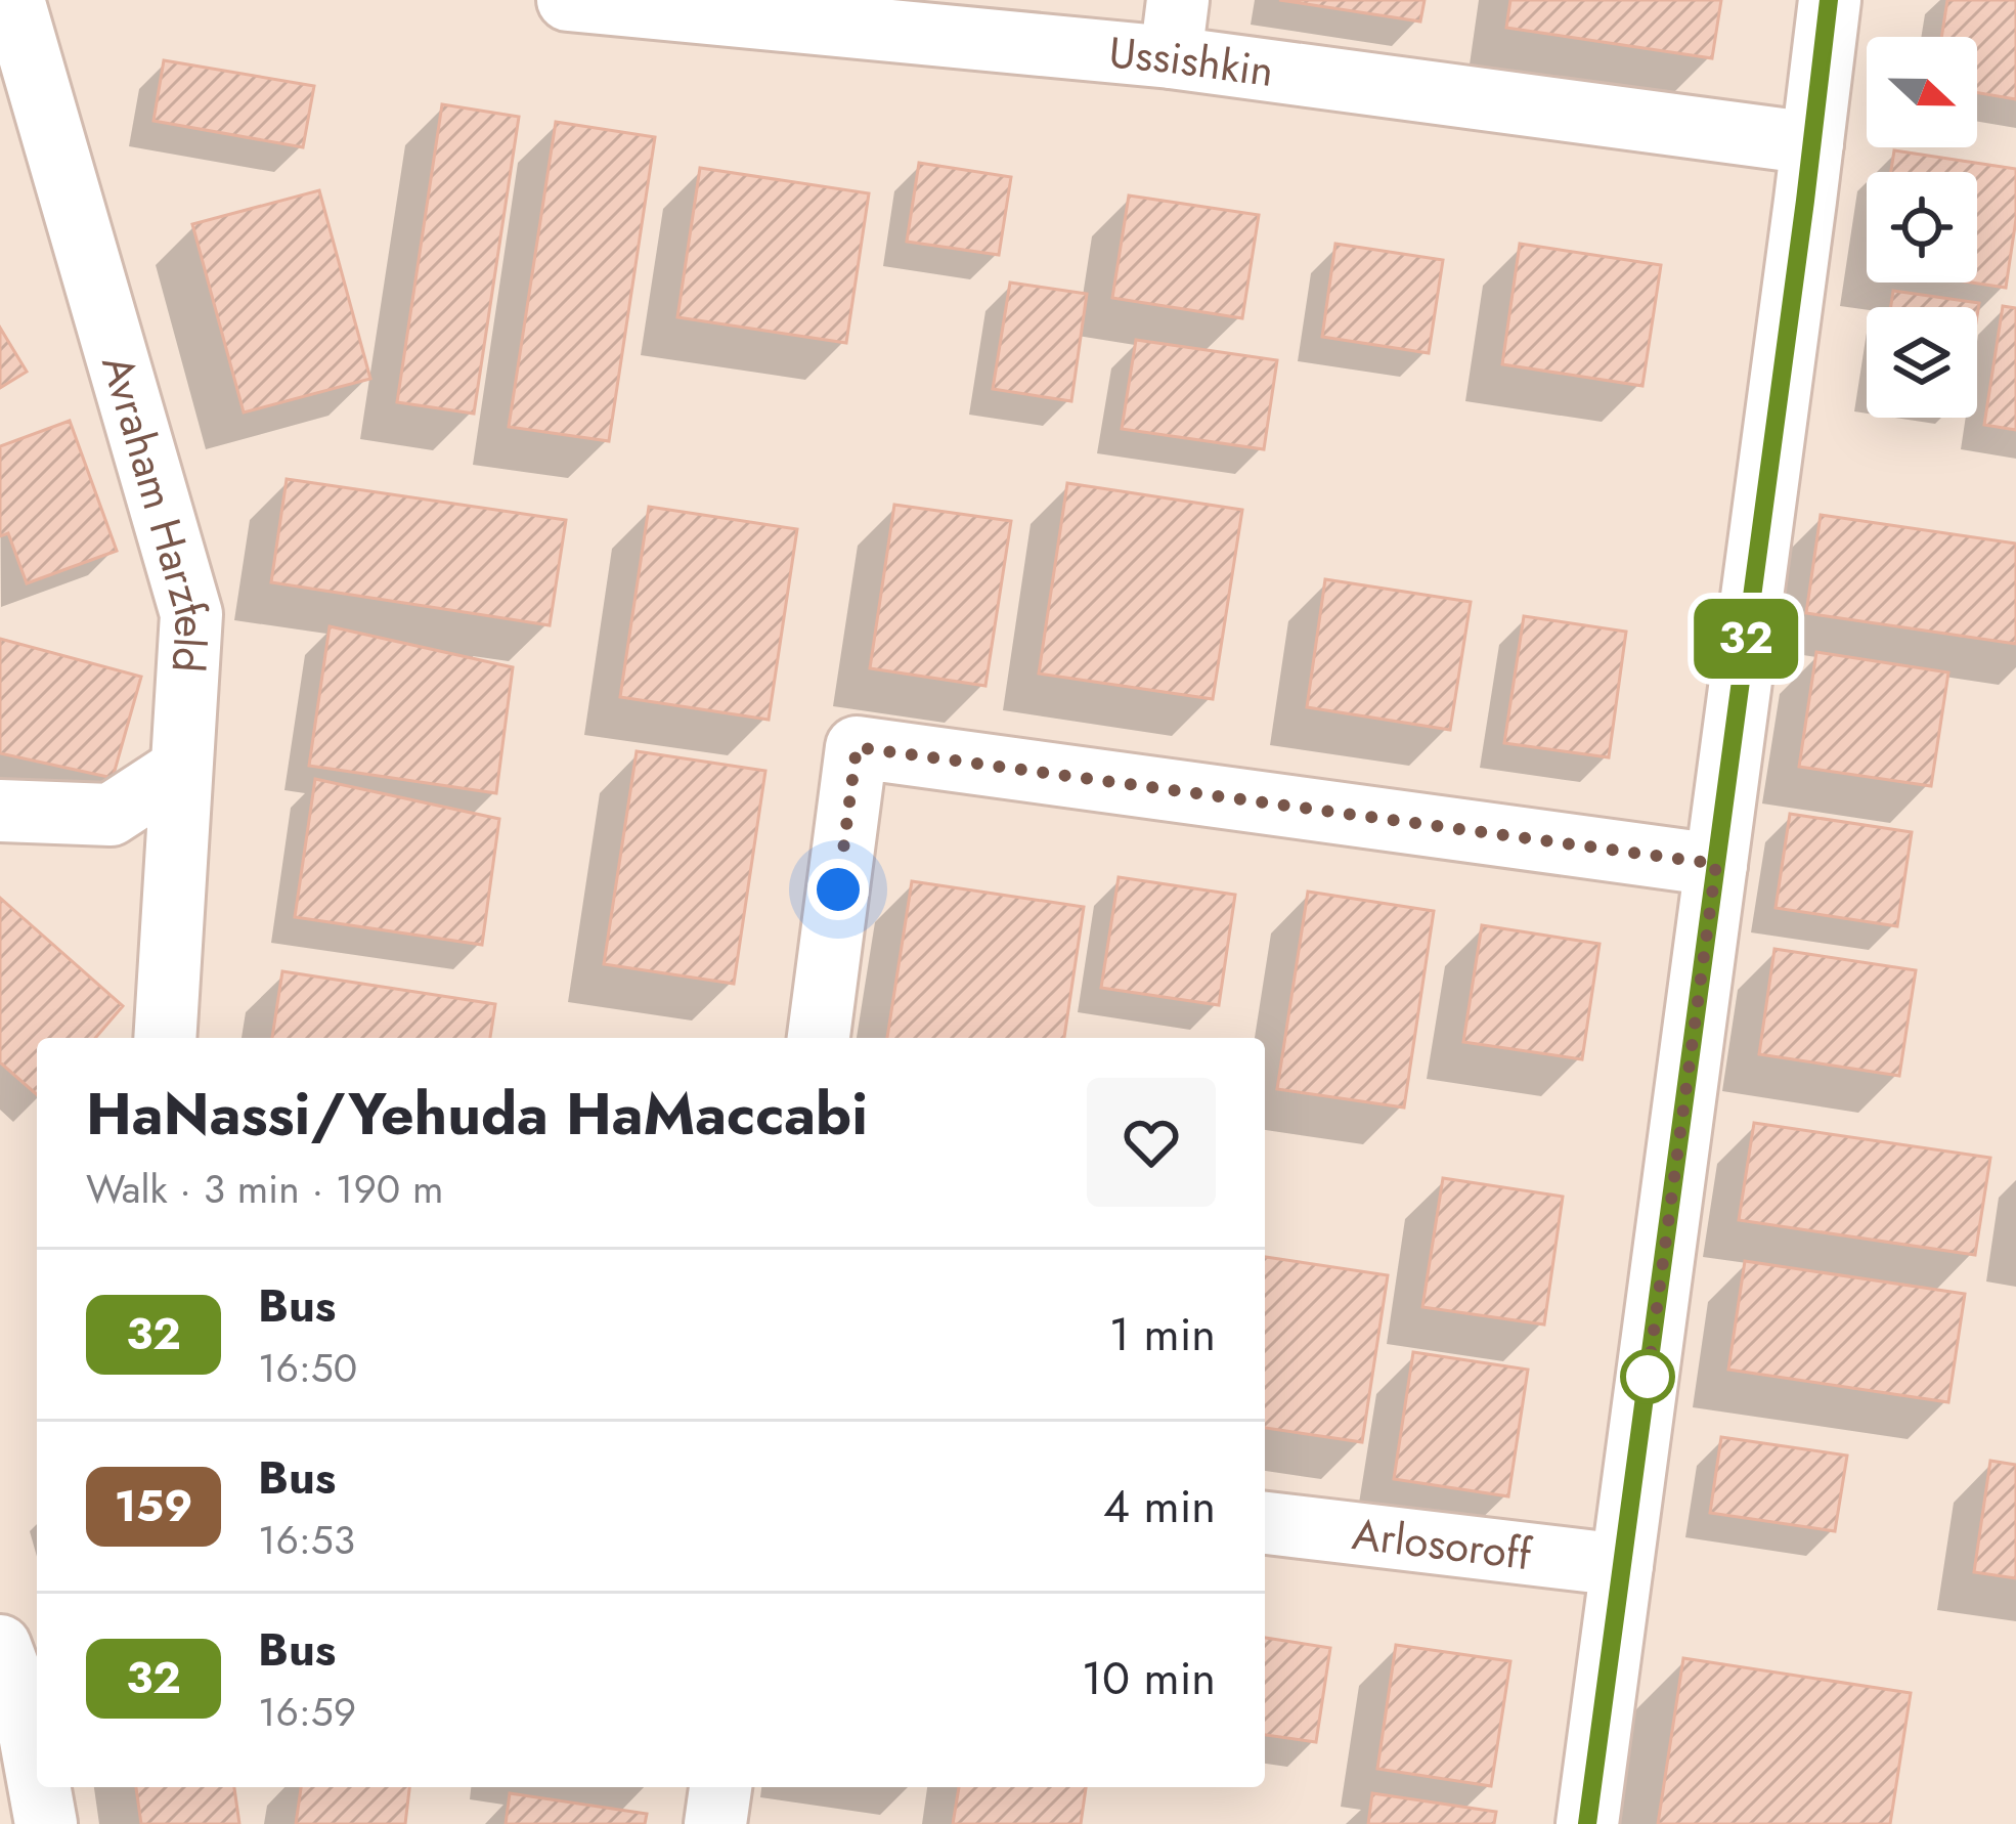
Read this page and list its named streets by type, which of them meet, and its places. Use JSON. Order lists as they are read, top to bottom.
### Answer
{
  "streets": {
    "street": ["Ussishkin", "Avraham Harzfeld", "Arlosoroff"]
  },
  "lines": ["bus line 32"],
  "north": "right",
  "page": {
    "on_map": "32",
    "heading": ["HaNassi/Yehuda HaMaccabi", "Walk · 3 min · 190 m"],
    "list": [
      {
        "mark": "32",
        "name": "Bus",
        "note": "16:50",
        "value": "1 min"
      },
      {
        "mark": "159",
        "name": "Bus",
        "note": "16:53",
        "value": "4 min"
      },
      {
        "mark": "32",
        "name": "Bus",
        "note": "16:59",
        "value": "10 min"
      }
    ]
  }
}
